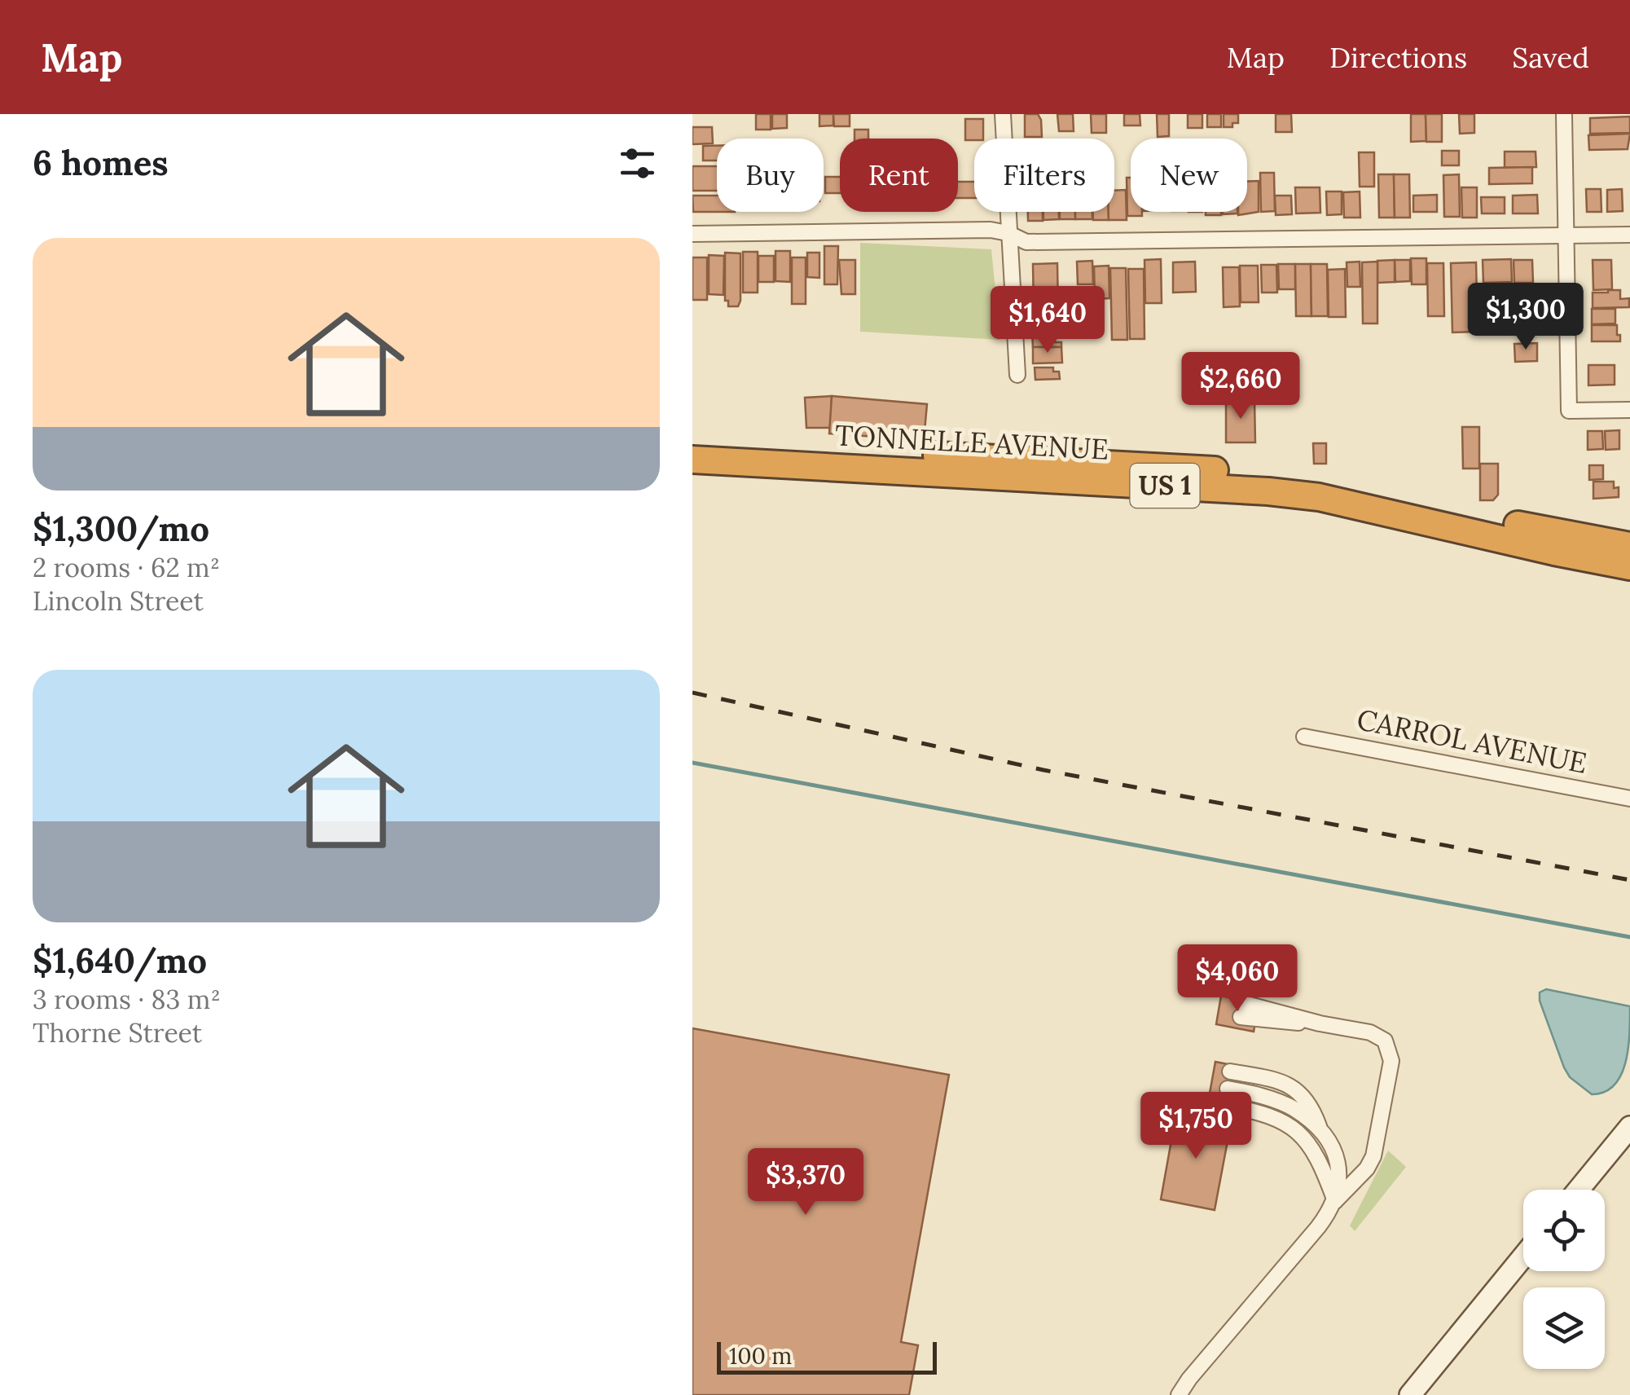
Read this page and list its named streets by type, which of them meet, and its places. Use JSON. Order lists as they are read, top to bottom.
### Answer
{
  "streets": {
    "highway": ["TONNELLE AVENUE", "US 1"],
    "street": ["CARROL AVENUE"]
  },
  "scale_bar": "100 m",
  "page": {
    "header": "Map",
    "nav": ["Map", "Directions", "Saved"],
    "heading": "6 homes",
    "chip": [
      "Buy",
      "Rent",
      "Filters",
      "New"
    ],
    "list": [
      {
        "name": "$1,300/mo",
        "note": "2 rooms · 62 m² · Lincoln Street"
      },
      {
        "name": "$1,640/mo",
        "note": "3 rooms · 83 m² · Thorne Street"
      }
    ],
    "price": [
      "$1,300",
      "$1,640",
      "$2,660",
      "$4,060",
      "$1,750",
      "$3,370"
    ],
    "scale": "100 m"
  }
}
